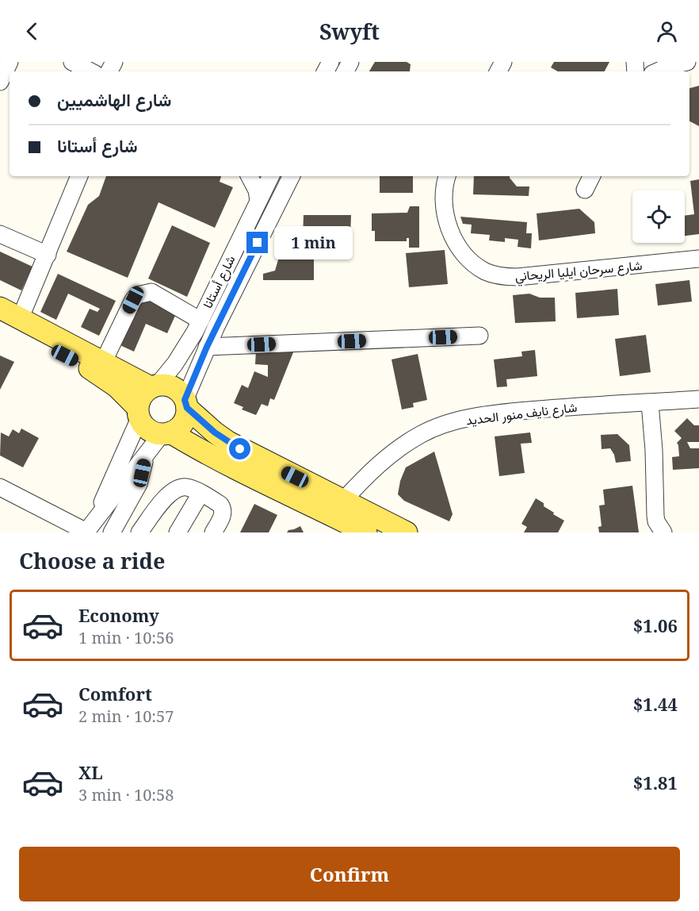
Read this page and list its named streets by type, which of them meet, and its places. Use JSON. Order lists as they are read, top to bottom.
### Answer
{
  "streets": {
    "street": ["شارع سرحان ايليا الريحاني", "شارع أستانا", "شارع نايف منور الحديد"]
  },
  "page": {
    "header": "Swyft",
    "banner": ["شارع الهاشميين", "شارع أستانا"],
    "bubble": "1 min",
    "heading": "Choose a ride",
    "list": [
      {
        "name": "Economy",
        "note": "1 min · 10:56",
        "value": "$1.06"
      },
      {
        "name": "Comfort",
        "note": "2 min · 10:57",
        "value": "$1.44"
      },
      {
        "name": "XL",
        "note": "3 min · 10:58",
        "value": "$1.81"
      }
    ],
    "buttons": "Confirm"
  }
}
